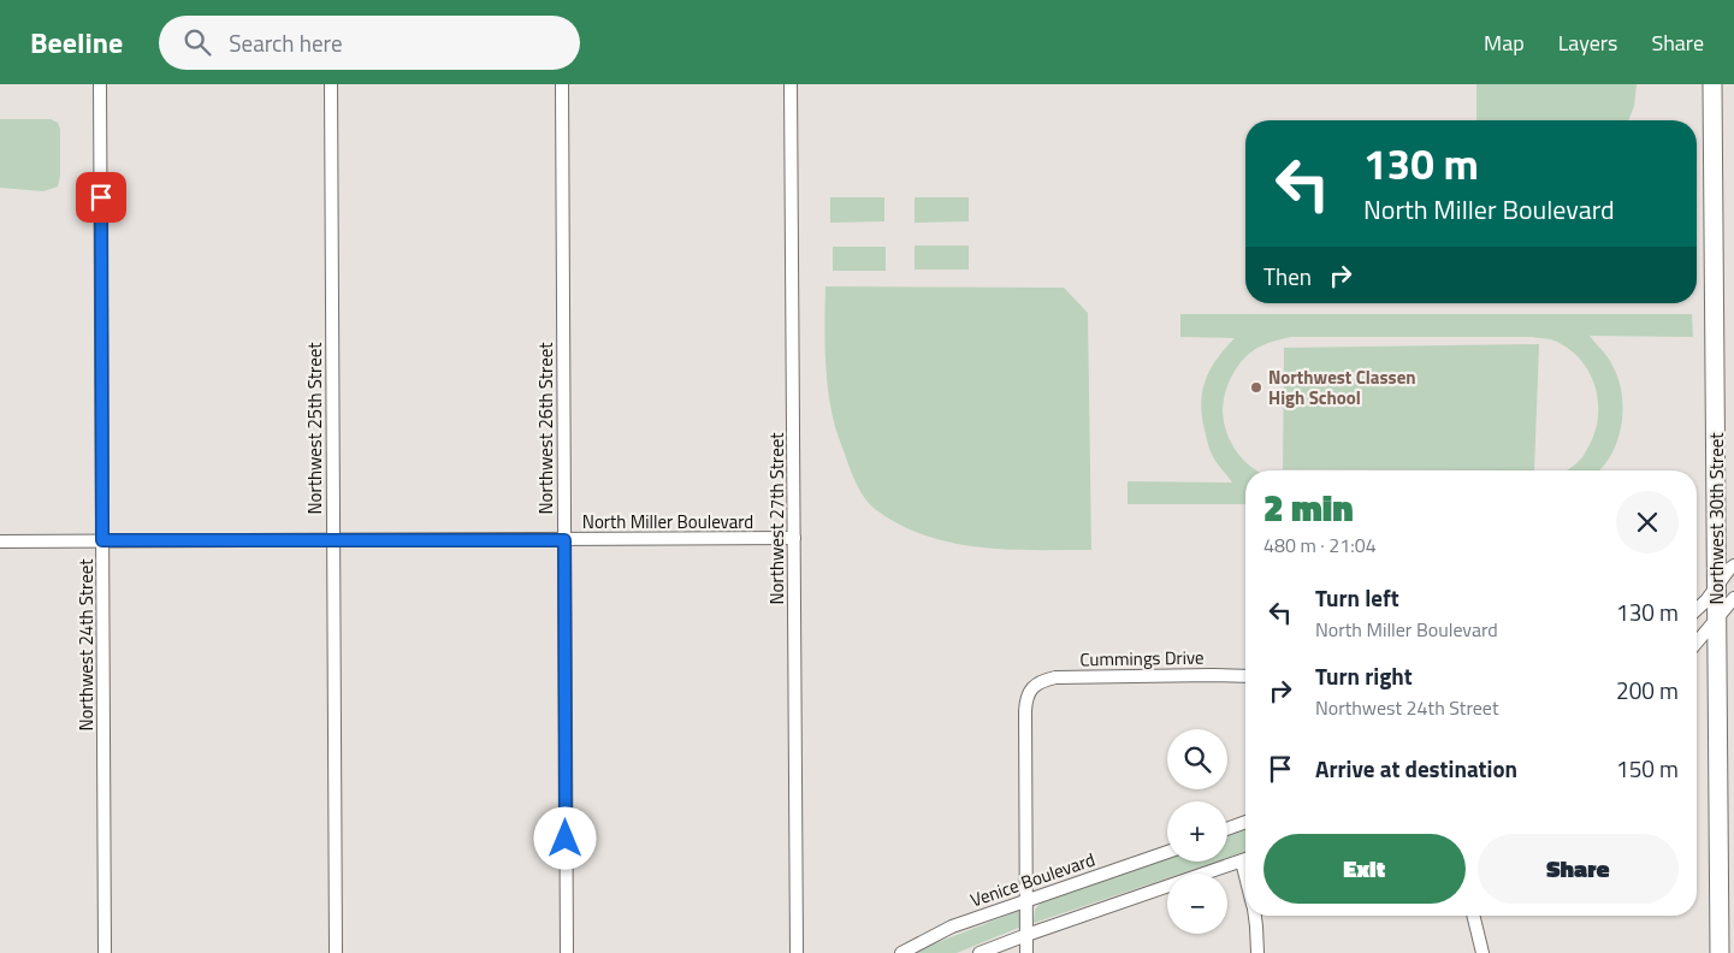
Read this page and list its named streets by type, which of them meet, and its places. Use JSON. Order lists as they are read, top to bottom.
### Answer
{
  "streets": {
    "street": [
      "Northwest 25th Street",
      "Northwest 26th Street",
      "Northwest 27th Street",
      "Northwest 30th Street",
      "North Miller Boulevard",
      "Northwest 24th Street",
      "Cummings Drive",
      "Venice Boulevard"
    ]
  },
  "crossings": [
    ["Northwest 25th Street", "North Miller Boulevard"],
    ["Northwest 26th Street", "North Miller Boulevard"],
    ["Northwest 27th Street", "North Miller Boulevard"],
    ["North Miller Boulevard", "Northwest 24th Street"],
    ["Cummings Drive", "Venice Boulevard"]
  ],
  "places": ["Northwest Classen High School"],
  "page": {
    "header": "Beeline",
    "search": "Search here",
    "nav": ["Map", "Layers", "Share"],
    "turn": ["130 m", "North Miller Boulevard"],
    "then": "Then",
    "heading": ["2 min", "480 m · 21:04"],
    "list": [
      {
        "name": "Turn left",
        "note": "North Miller Boulevard",
        "value": "130 m"
      },
      {
        "name": "Turn right",
        "note": "Northwest 24th Street",
        "value": "200 m"
      },
      {
        "name": "Arrive at destination",
        "value": "150 m"
      }
    ],
    "map_buttons": ["+", "−"],
    "buttons": ["Exit", "Share"]
  }
}
